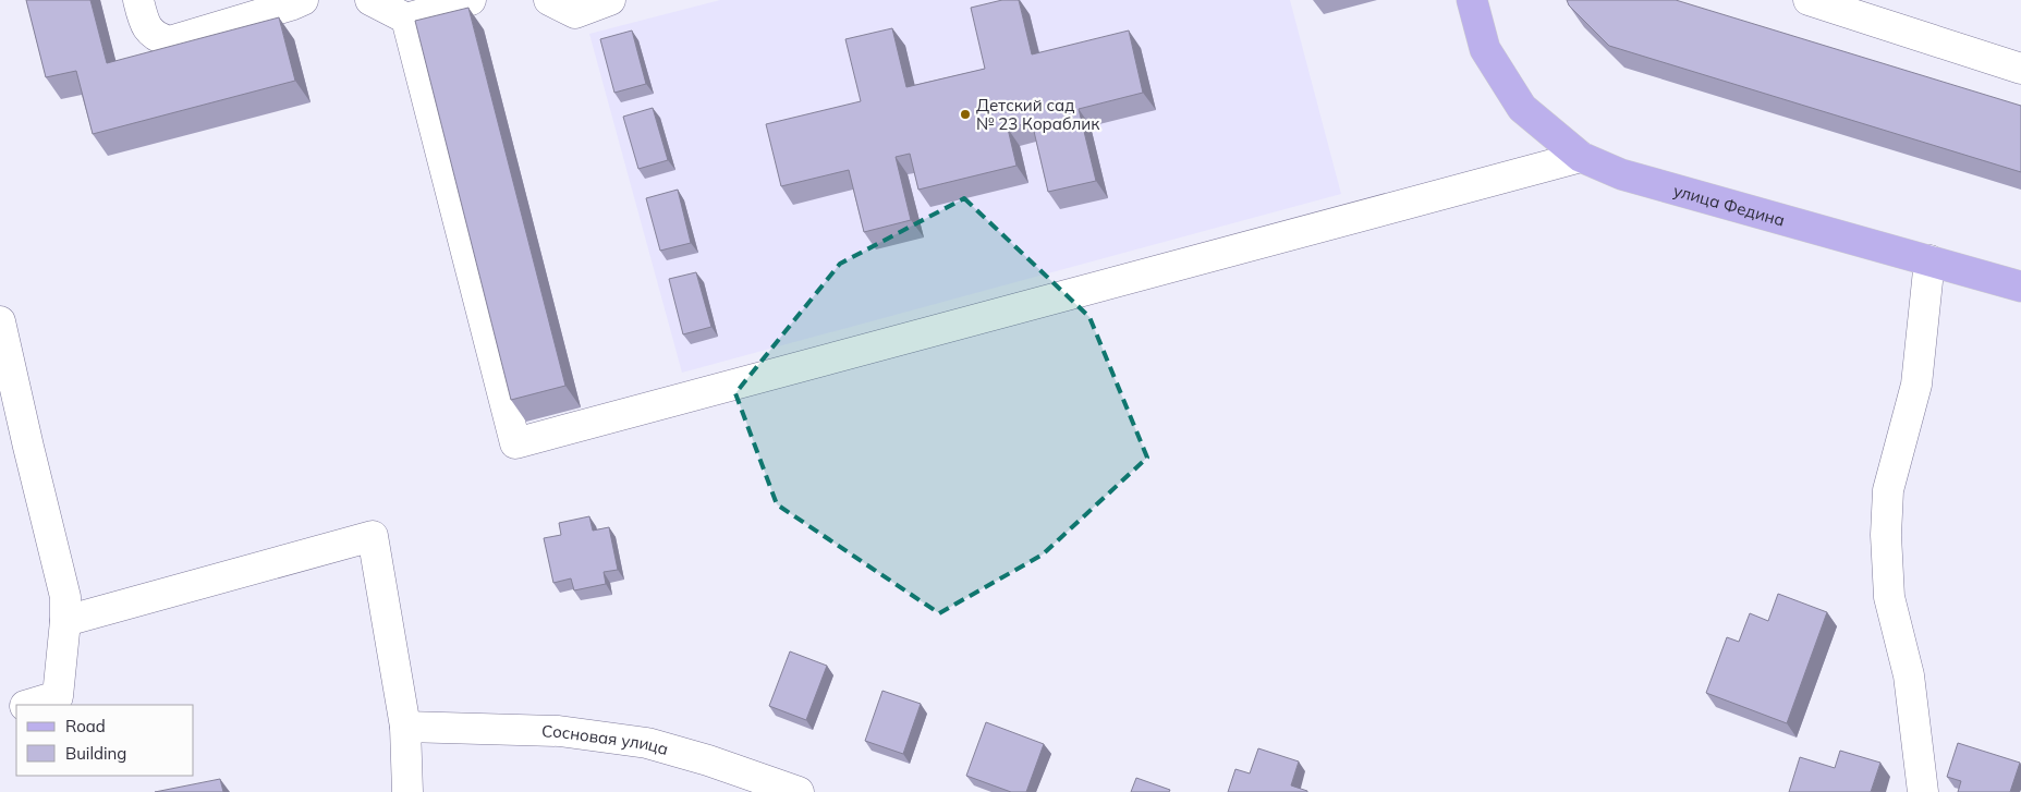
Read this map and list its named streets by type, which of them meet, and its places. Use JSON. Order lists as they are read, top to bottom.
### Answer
{
  "streets": {
    "main road": ["улица Федина"],
    "street": ["Сосновая улица"]
  },
  "places": ["Детский сад № 23 Кораблик"],
  "legend": ["Road", "Building"]
}
